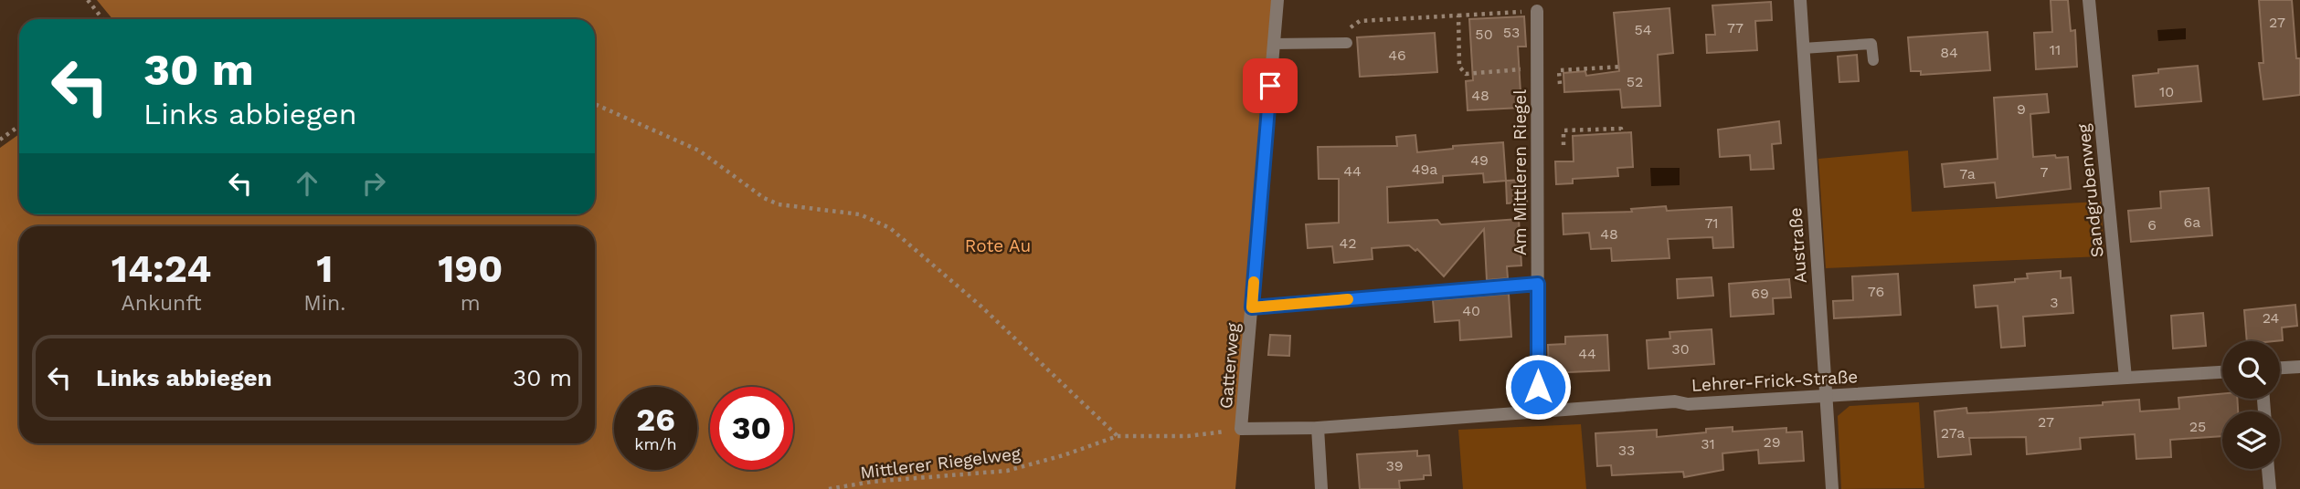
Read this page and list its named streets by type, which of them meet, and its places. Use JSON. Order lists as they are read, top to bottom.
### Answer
{
  "streets": {
    "street": [
      "Am Mittleren Riegel",
      "Sandgrubenweg",
      "Austraße",
      "Gatterweg",
      "Lehrer-Frick-Straße"
    ],
    "path": ["Mittlerer Riegelweg"]
  },
  "crossings": [
    ["Am Mittleren Riegel", "Lehrer-Frick-Straße"],
    ["Sandgrubenweg", "Lehrer-Frick-Straße"],
    ["Austraße", "Lehrer-Frick-Straße"],
    ["Gatterweg", "Lehrer-Frick-Straße"],
    ["Gatterweg", "Mittlerer Riegelweg"]
  ],
  "parks": ["Rote Au"],
  "house_numbers": [
    "27",
    "77",
    "54",
    "53",
    "50",
    "11",
    "84",
    "46",
    "52",
    "10",
    "48",
    "9",
    "49",
    "49a",
    "44",
    "7",
    "7a",
    "6a",
    "71",
    "6",
    "48",
    "42",
    "76",
    "69",
    "3",
    "40",
    "24",
    "30",
    "44",
    "27",
    "25",
    "27a",
    "29",
    "31",
    "33",
    "39"
  ],
  "page": {
    "turn": ["30 m", "Links abbiegen"],
    "eta": [
      "14:24",
      "Ankunft",
      "1",
      "Min.",
      "190",
      "m"
    ],
    "list": [
      {
        "name": "Links abbiegen",
        "value": "30 m"
      }
    ],
    "speed": "26 km/h",
    "limit": "30"
  }
}
